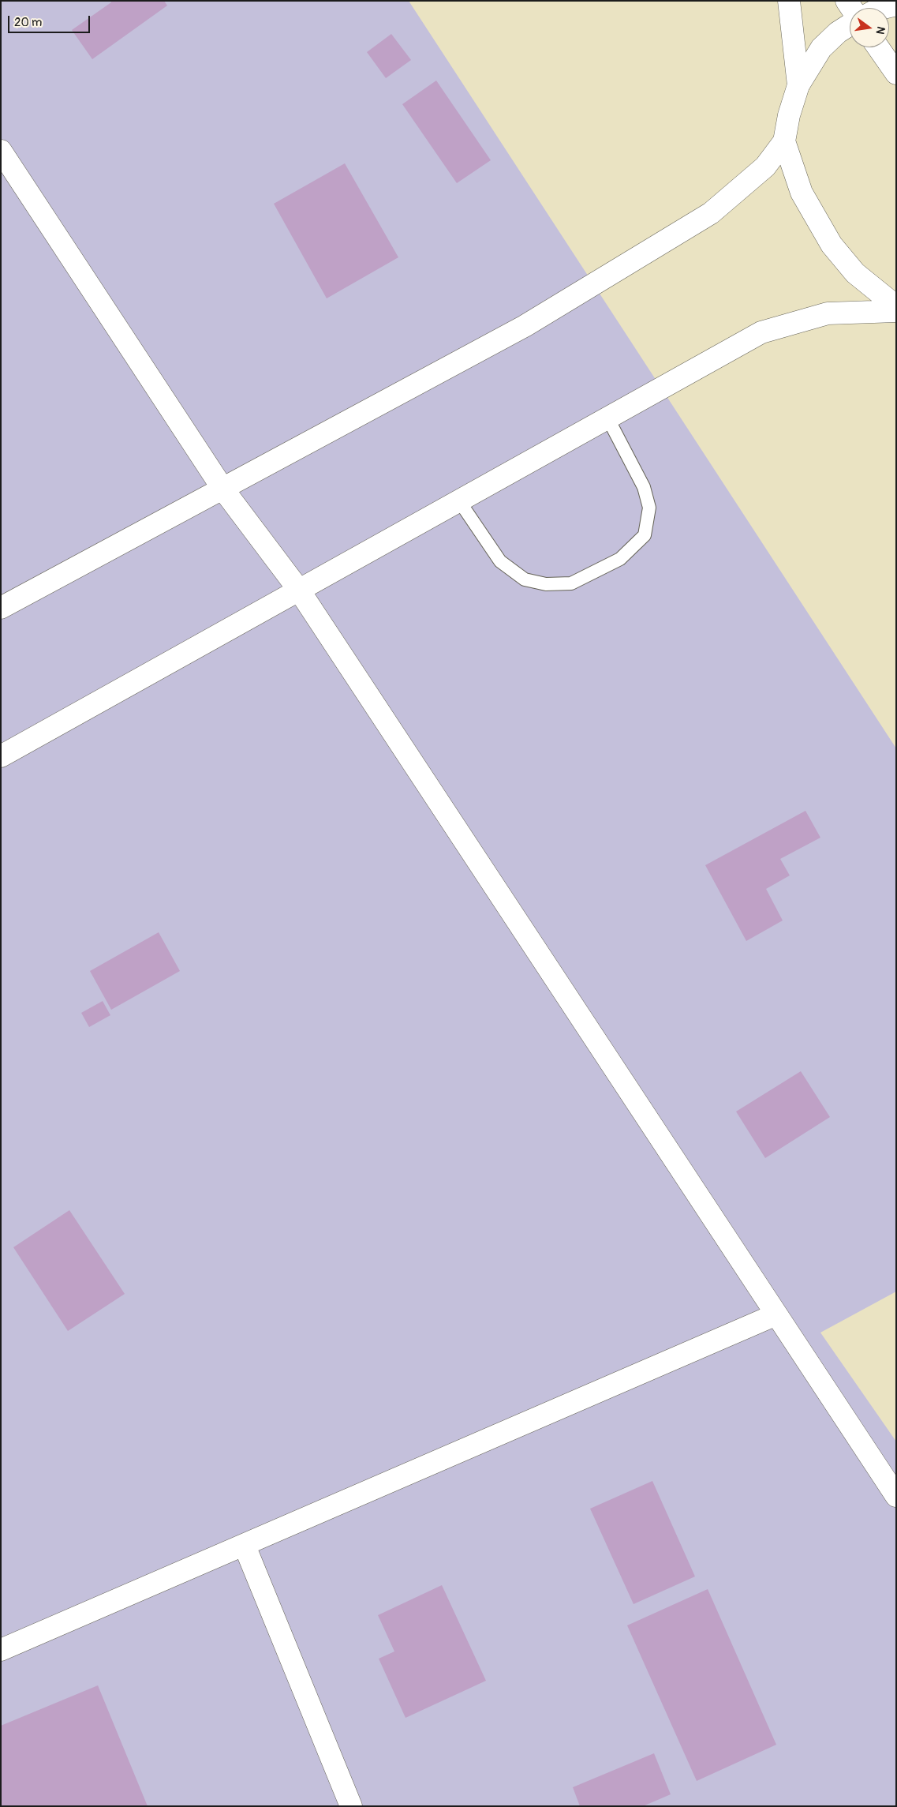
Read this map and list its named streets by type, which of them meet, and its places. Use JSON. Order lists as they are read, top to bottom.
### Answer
{
  "scale_bar": "20 m",
  "north": "right"
}
